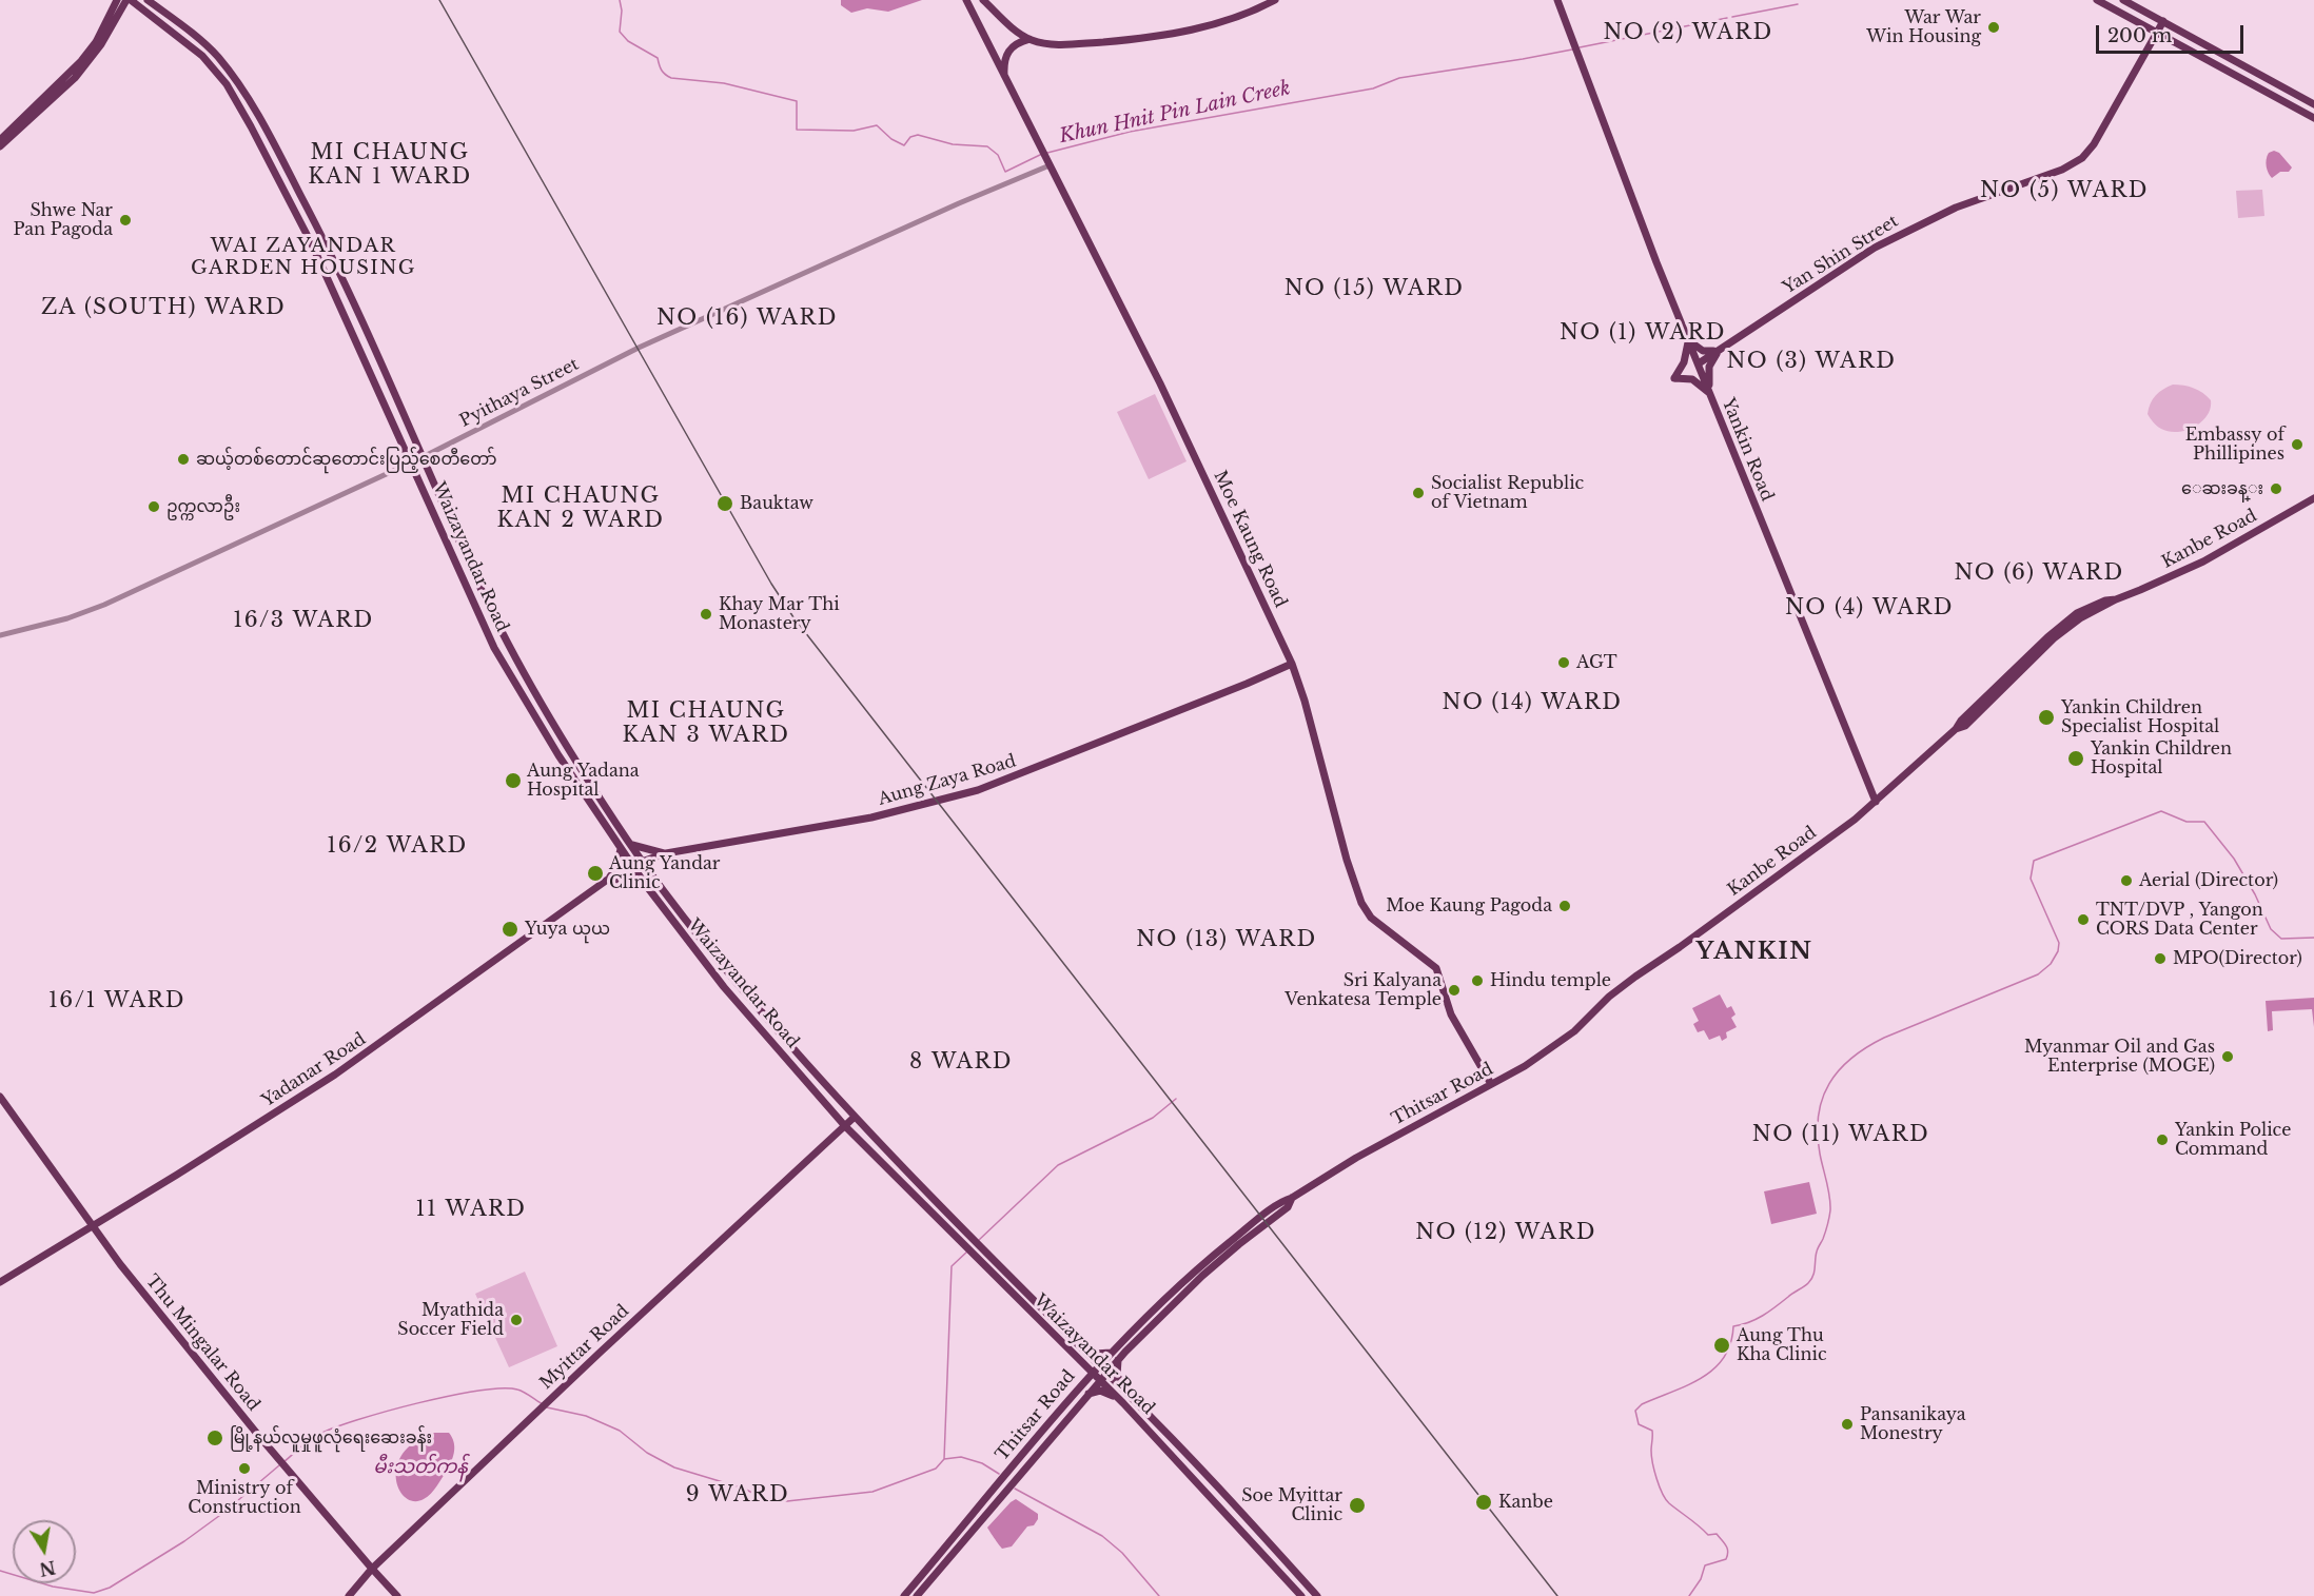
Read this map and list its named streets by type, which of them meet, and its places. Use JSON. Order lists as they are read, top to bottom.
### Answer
{
  "streets": {
    "main road": [
      "Yan Shin Street",
      "Yankin Road",
      "Moe Kaung Road",
      "Kanbe Road",
      "Waizayandar Road",
      "Aung Zaya Road",
      "Yadanar Road",
      "Thitsar Road",
      "Thu Mingalar Road",
      "Myittar Road"
    ],
    "street": ["Pyithaya Street"]
  },
  "crossings": [
    ["Yan Shin Street", "Yankin Road"],
    ["Pyithaya Street", "Moe Kaung Road"],
    ["Pyithaya Street", "Waizayandar Road"],
    ["Yankin Road", "Kanbe Road"],
    ["Moe Kaung Road", "Aung Zaya Road"],
    ["Moe Kaung Road", "Thitsar Road"],
    ["Kanbe Road", "Thitsar Road"],
    ["Waizayandar Road", "Aung Zaya Road"],
    ["Waizayandar Road", "Yadanar Road"],
    ["Waizayandar Road", "Thitsar Road"],
    ["Waizayandar Road", "Myittar Road"],
    ["Aung Zaya Road", "Yadanar Road"],
    ["Yadanar Road", "Thu Mingalar Road"],
    ["Thu Mingalar Road", "Myittar Road"]
  ],
  "districts": [
    "NO (2) WARD",
    "MI CHAUNG KAN 1 WARD",
    "NO (5) WARD",
    "WAI ZAYANDAR GARDEN HOUSING",
    "NO (15) WARD",
    "ZA (SOUTH) WARD",
    "NO (16) WARD",
    "NO (1) WARD",
    "NO (3) WARD",
    "MI CHAUNG KAN 2 WARD",
    "NO (6) WARD",
    "NO (4) WARD",
    "16/3 WARD",
    "NO (14) WARD",
    "MI CHAUNG KAN 3 WARD",
    "16/2 WARD",
    "NO (13) WARD",
    "YANKIN",
    "16/1 WARD",
    "8 WARD",
    "NO (11) WARD",
    "11 WARD",
    "NO (12) WARD",
    "9 WARD"
  ],
  "water": ["Khun Hnit Pin Lain Creek", "မီးသတ်ကန်"],
  "places": [
    "War War Win Housing",
    "Shwe Nar Pan Pagoda",
    "Embassy of Phillipines",
    "ဆယ့်တစ်တောင်ဆုတောင်းပြည့်စေတီတော်",
    "ေဆးခန္း",
    "Socialist Republic of Vietnam",
    "Bauktaw",
    "ဥက္ကလာဦး",
    "Khay Mar Thi Monastery",
    "AGT",
    "Yankin Children Specialist Hospital",
    "Yankin Children Hospital",
    "Aung Yadana Hospital",
    "Aung Yandar Clinic",
    "Aerial (Director)",
    "Moe Kaung Pagoda",
    "TNT/DVP , Yangon CORS Data Center",
    "Yuya ယုယ",
    "MPO(Director)",
    "Hindu temple",
    "Sri Kalyana Venkatesa Temple",
    "Myanmar Oil and Gas Enterprise (MOGE)",
    "Yankin Police Command",
    "Myathida Soccer Field",
    "Aung Thu Kha Clinic",
    "Pansanikaya Monestry",
    "မြို့နယ်လူမှုဖူလုံရေးဆေးခန်း",
    "Ministry of Construction",
    "Kanbe",
    "Soe Myittar Clinic"
  ],
  "scale_bar": "200 m",
  "north": "bottom"
}
